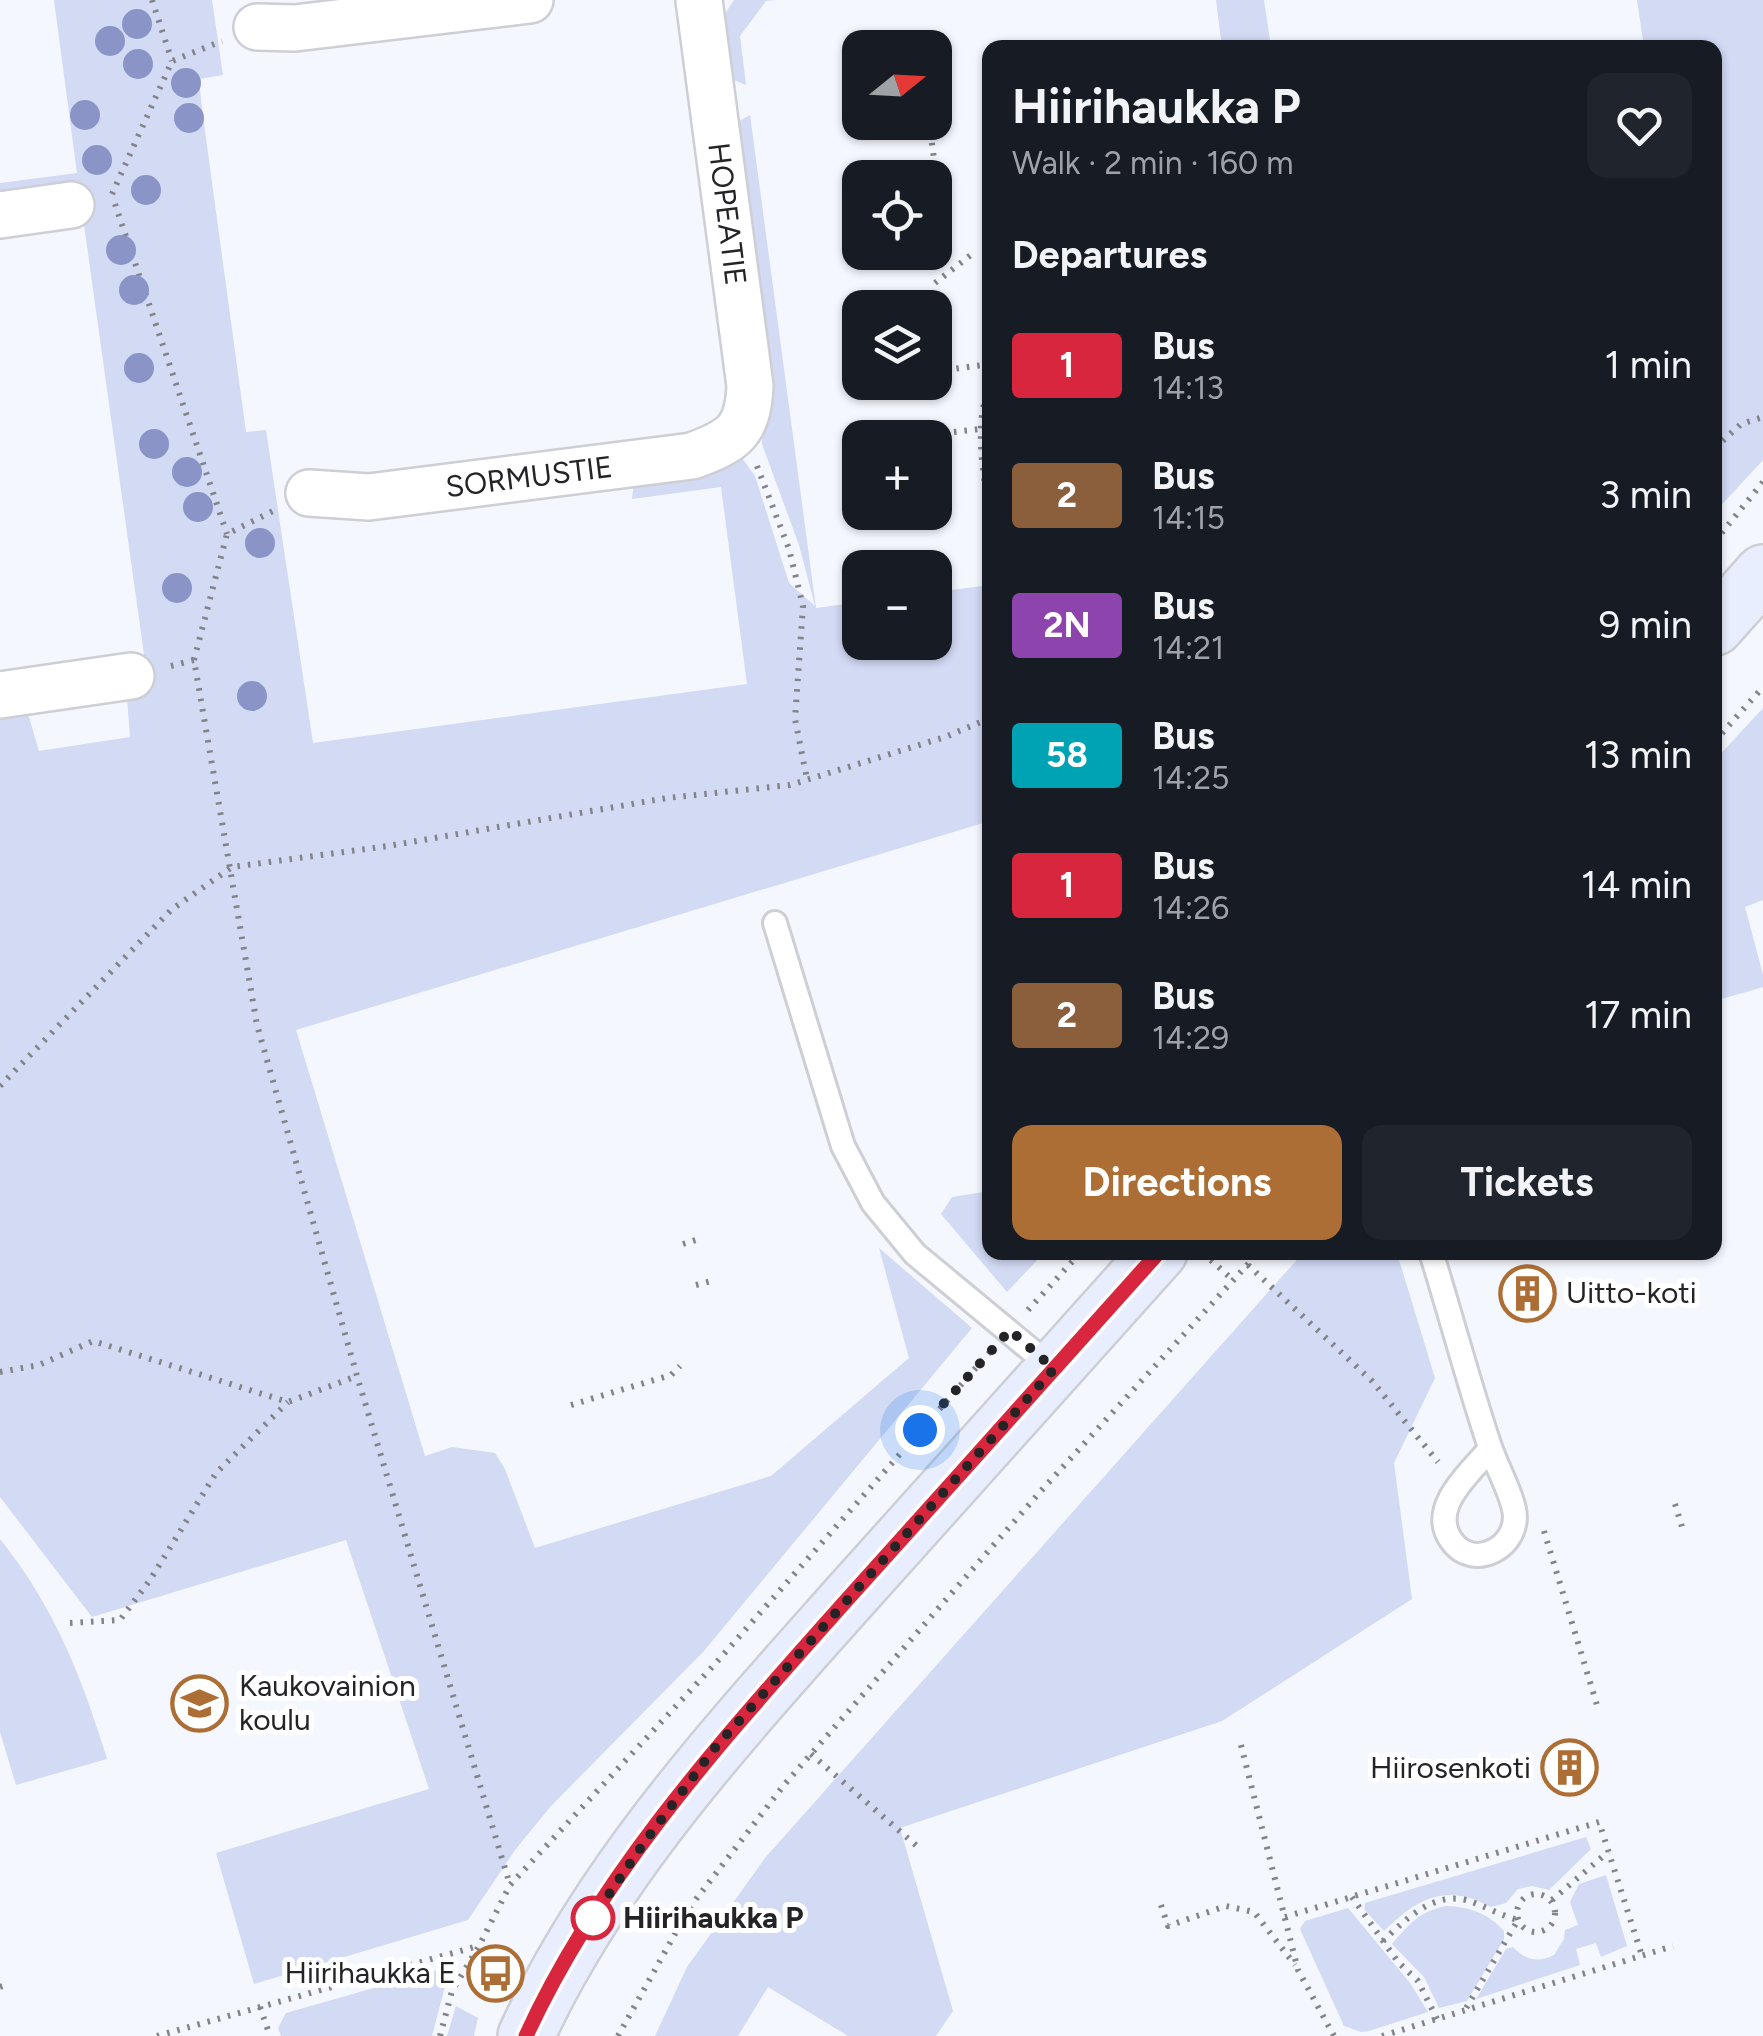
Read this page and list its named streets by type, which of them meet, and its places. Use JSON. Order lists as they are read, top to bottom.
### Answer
{
  "streets": {
    "street": ["HOPEATIE", "SORMUSTIE"]
  },
  "crossings": [
    ["HOPEATIE", "SORMUSTIE"]
  ],
  "places": {
    "building": ["Uitto-koti", "Hiirosenkoti"],
    "school or university": ["Kaukovainion koulu"],
    "other": ["Hiirihaukka P"],
    "bus stop": ["Hiirihaukka E"]
  },
  "lines": ["bus line 1"],
  "north": "right",
  "page": {
    "map_buttons": ["+", "−"],
    "heading": [
      ["Hiirihaukka P", "Walk · 2 min · 160 m"],
      "Departures"
    ],
    "list": [
      {
        "mark": "1",
        "name": "Bus",
        "note": "14:13",
        "value": "1 min"
      },
      {
        "mark": "2",
        "name": "Bus",
        "note": "14:15",
        "value": "3 min"
      },
      {
        "mark": "2N",
        "name": "Bus",
        "note": "14:21",
        "value": "9 min"
      },
      {
        "mark": "58",
        "name": "Bus",
        "note": "14:25",
        "value": "13 min"
      },
      {
        "mark": "1",
        "name": "Bus",
        "note": "14:26",
        "value": "14 min"
      },
      {
        "mark": "2",
        "name": "Bus",
        "note": "14:29",
        "value": "17 min"
      }
    ],
    "buttons": ["Directions", "Tickets"]
  }
}
